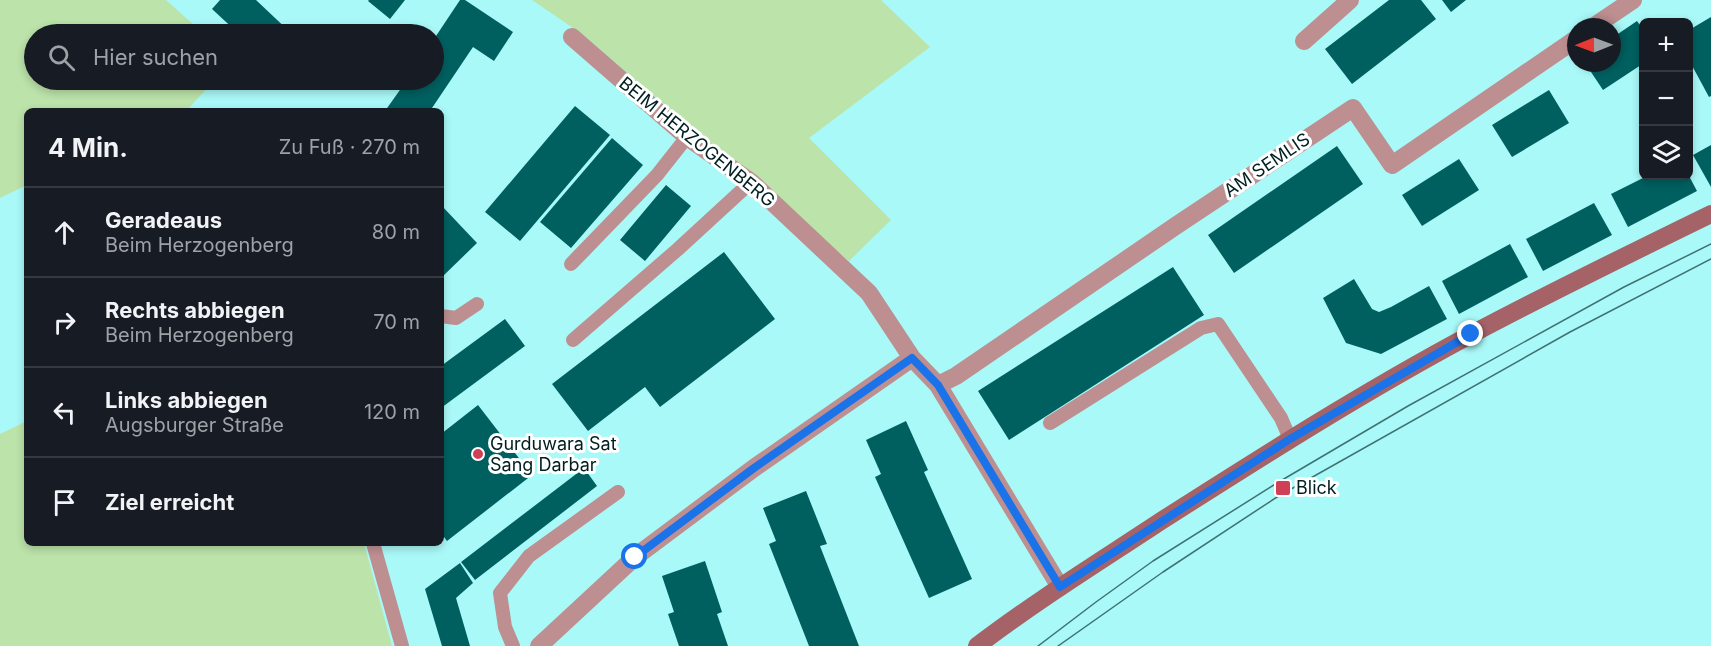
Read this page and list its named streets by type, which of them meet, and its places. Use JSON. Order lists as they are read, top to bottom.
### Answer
{
  "streets": {
    "street": ["BEIM HERZOGENBERG", "AM SEMLIS"]
  },
  "crossings": [
    ["BEIM HERZOGENBERG", "AM SEMLIS"]
  ],
  "places": {
    "other": ["Gurduwara Sat Sang Darbar"],
    "transit": ["Blick"]
  },
  "north": "left",
  "page": {
    "map_buttons": ["+", "−"],
    "search": "Hier suchen",
    "heading": ["4 Min.", "Zu Fuß · 270 m"],
    "list": [
      ["Geradeaus", "Beim Herzogenberg", "80 m"],
      ["Rechts abbiegen", "Beim Herzogenberg", "70 m"],
      ["Links abbiegen", "Augsburger Straße", "120 m"],
      "Ziel erreicht"
    ]
  }
}
